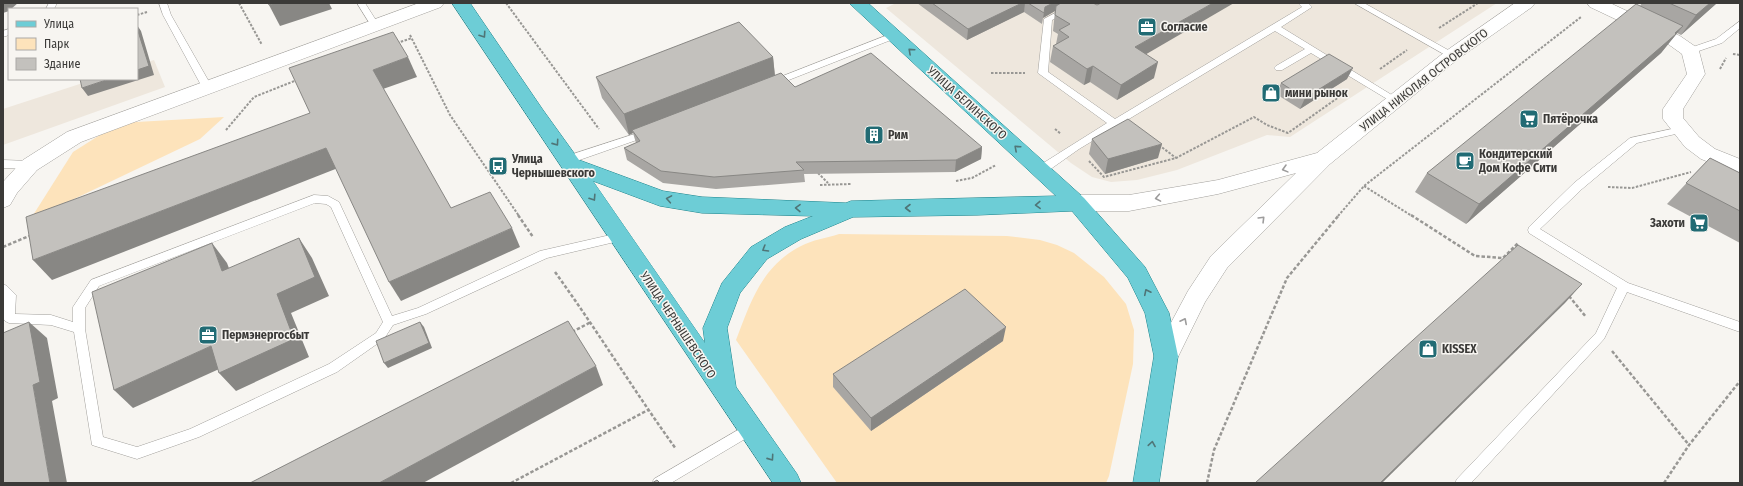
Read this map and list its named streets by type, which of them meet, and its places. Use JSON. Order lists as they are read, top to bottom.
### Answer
{
  "streets": {
    "main road": ["УЛИЦА НИКОЛАЯ ОСТРОВСКОГО", "УЛИЦА БЕЛИНСКОГО", "УЛИЦА ЧЕРНЫШЕВСКОГО"]
  },
  "crossings": [
    ["УЛИЦА НИКОЛАЯ ОСТРОВСКОГО", "УЛИЦА БЕЛИНСКОГО"]
  ],
  "one_way": ["УЛИЦА БЕЛИНСКОГО", "УЛИЦА ЧЕРНЫШЕВСКОГО"],
  "places": {
    "office": ["Согласие", "Пермэнергосбыт"],
    "shop": ["мини рынок", "KISSEX"],
    "supermarket": ["Пятёрочка", "Захоти"],
    "building": ["Рим"],
    "cafe": ["Кондитерский Дом Кофе Сити"],
    "bus stop": ["Улица Чернышевского"]
  },
  "legend": ["Улица", "Парк", "Здание"]
}
